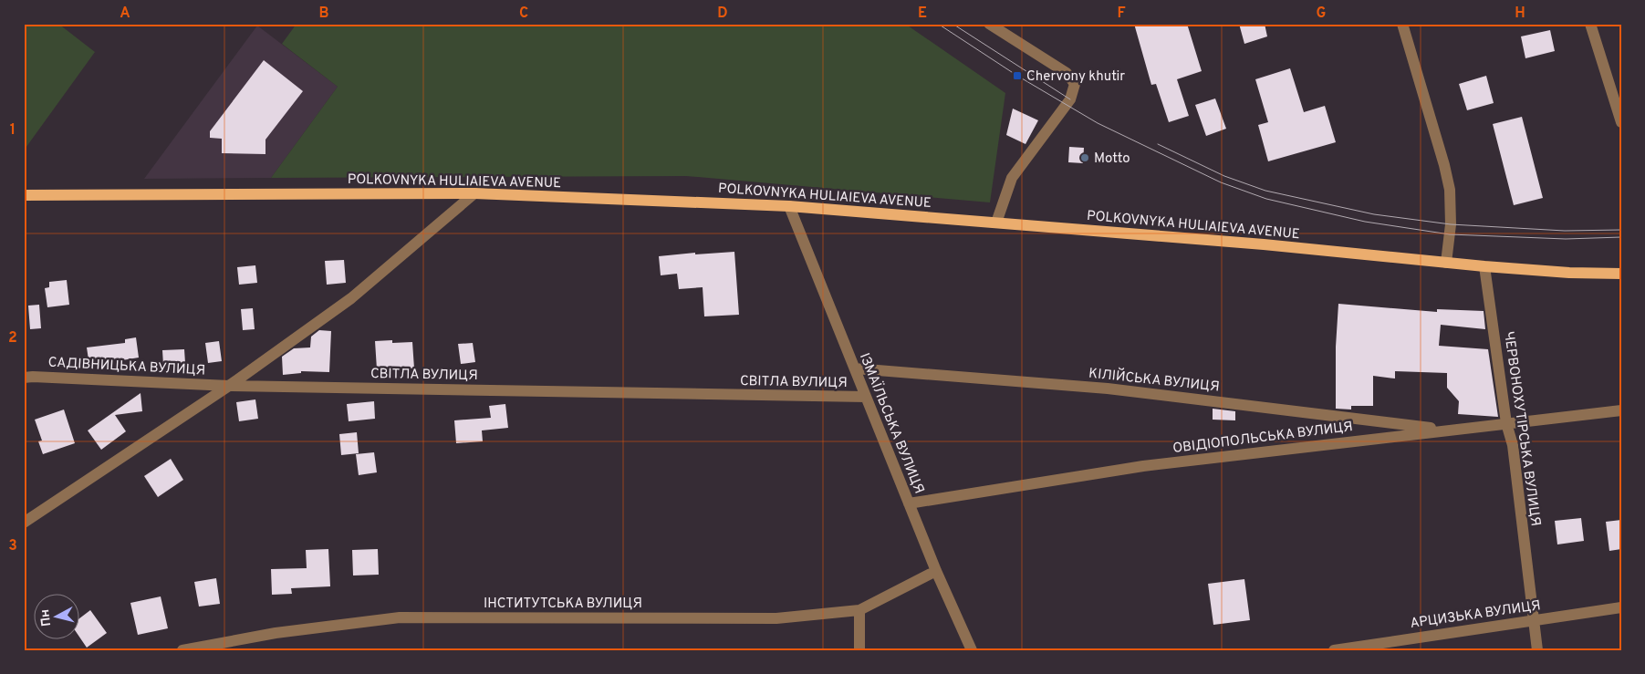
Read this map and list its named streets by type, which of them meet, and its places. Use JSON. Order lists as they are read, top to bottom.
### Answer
{
  "streets": {
    "main road": ["POLKOVNYKA HULIAIEVA AVENUE"],
    "street": [
      "САДІВНИЦЬКА ВУЛИЦЯ",
      "СВІТЛА ВУЛИЦЯ",
      "КІЛІЙСЬКА ВУЛИЦЯ",
      "ІЗМАЇЛЬСЬКА ВУЛИЦЯ",
      "ЧЕРВОНОХУТІРСЬКА ВУЛИЦЯ",
      "ОВІДІОПОЛЬСЬКА ВУЛИЦЯ",
      "ІНСТИТУТСЬКА ВУЛИЦЯ",
      "АРЦИЗЬКА ВУЛИЦЯ"
    ]
  },
  "crossings": [
    ["POLKOVNYKA HULIAIEVA AVENUE", "ІЗМАЇЛЬСЬКА ВУЛИЦЯ"],
    ["POLKOVNYKA HULIAIEVA AVENUE", "ЧЕРВОНОХУТІРСЬКА ВУЛИЦЯ"],
    ["САДІВНИЦЬКА ВУЛИЦЯ", "СВІТЛА ВУЛИЦЯ"],
    ["СВІТЛА ВУЛИЦЯ", "ІЗМАЇЛЬСЬКА ВУЛИЦЯ"],
    ["КІЛІЙСЬКА ВУЛИЦЯ", "ІЗМАЇЛЬСЬКА ВУЛИЦЯ"],
    ["КІЛІЙСЬКА ВУЛИЦЯ", "ОВІДІОПОЛЬСЬКА ВУЛИЦЯ"],
    ["ІЗМАЇЛЬСЬКА ВУЛИЦЯ", "ОВІДІОПОЛЬСЬКА ВУЛИЦЯ"],
    ["ІЗМАЇЛЬСЬКА ВУЛИЦЯ", "ІНСТИТУТСЬКА ВУЛИЦЯ"],
    ["ЧЕРВОНОХУТІРСЬКА ВУЛИЦЯ", "ОВІДІОПОЛЬСЬКА ВУЛИЦЯ"],
    ["ЧЕРВОНОХУТІРСЬКА ВУЛИЦЯ", "АРЦИЗЬКА ВУЛИЦЯ"]
  ],
  "places": {
    "transit": ["Chervony khutir"],
    "other": ["Motto"]
  },
  "north": "left",
  "grid": {
    "columns": [
      "A",
      "B",
      "C",
      "D",
      "E",
      "F",
      "G",
      "H"
    ],
    "rows": ["1", "2", "3"]
  }
}
